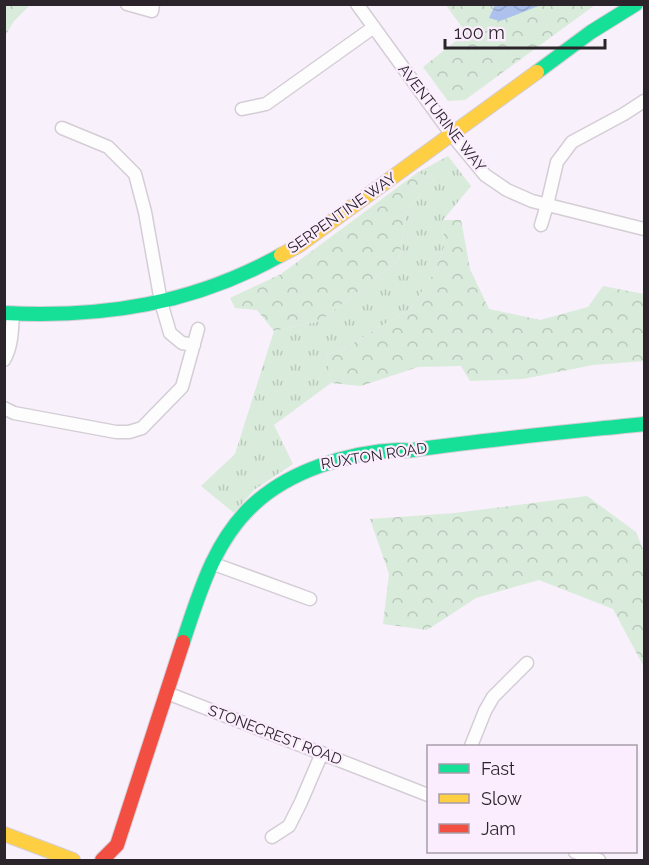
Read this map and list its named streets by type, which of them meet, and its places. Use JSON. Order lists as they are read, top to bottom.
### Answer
{
  "streets": {
    "street": [
      "AVENTURINE WAY",
      "SERPENTINE WAY",
      "RUXTON ROAD",
      "STONECREST ROAD"
    ]
  },
  "crossings": [
    ["AVENTURINE WAY", "SERPENTINE WAY"],
    ["RUXTON ROAD", "STONECREST ROAD"]
  ],
  "legend": ["Fast", "Slow", "Jam"],
  "scale_bar": "100 m"
}
